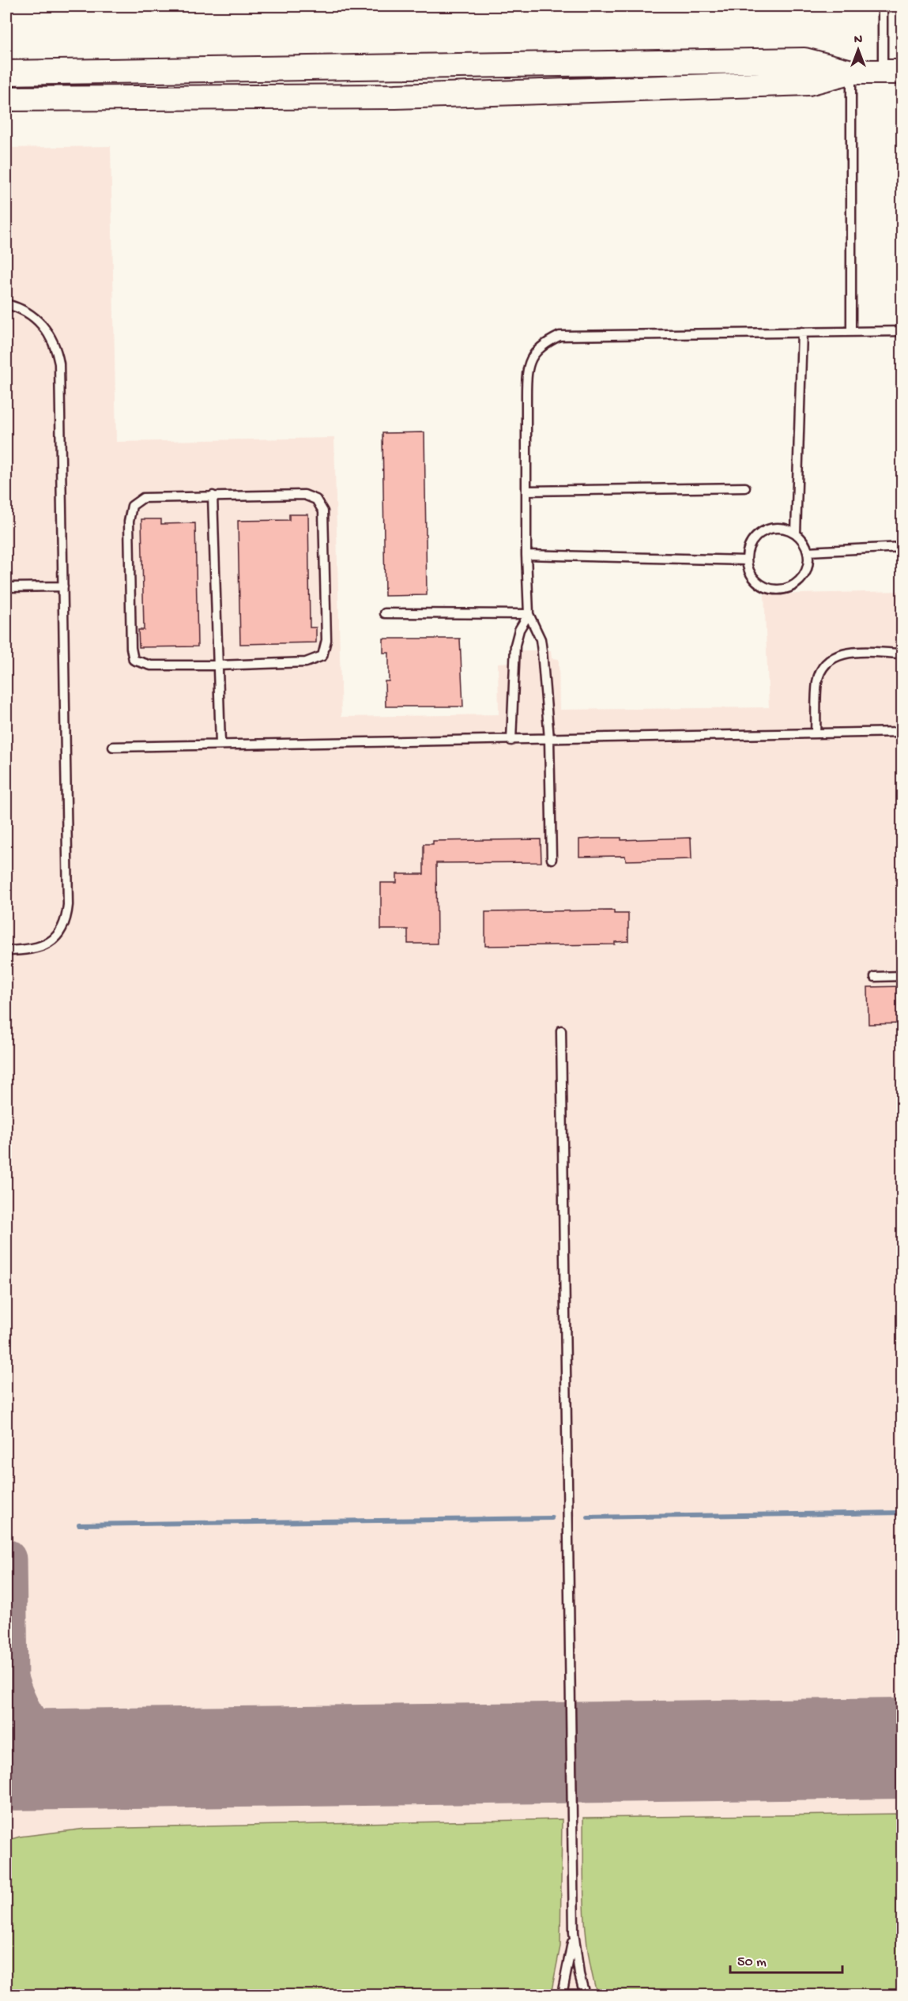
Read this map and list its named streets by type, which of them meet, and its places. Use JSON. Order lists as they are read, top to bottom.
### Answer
{
  "scale_bar": "50 m",
  "north": "top"
}
